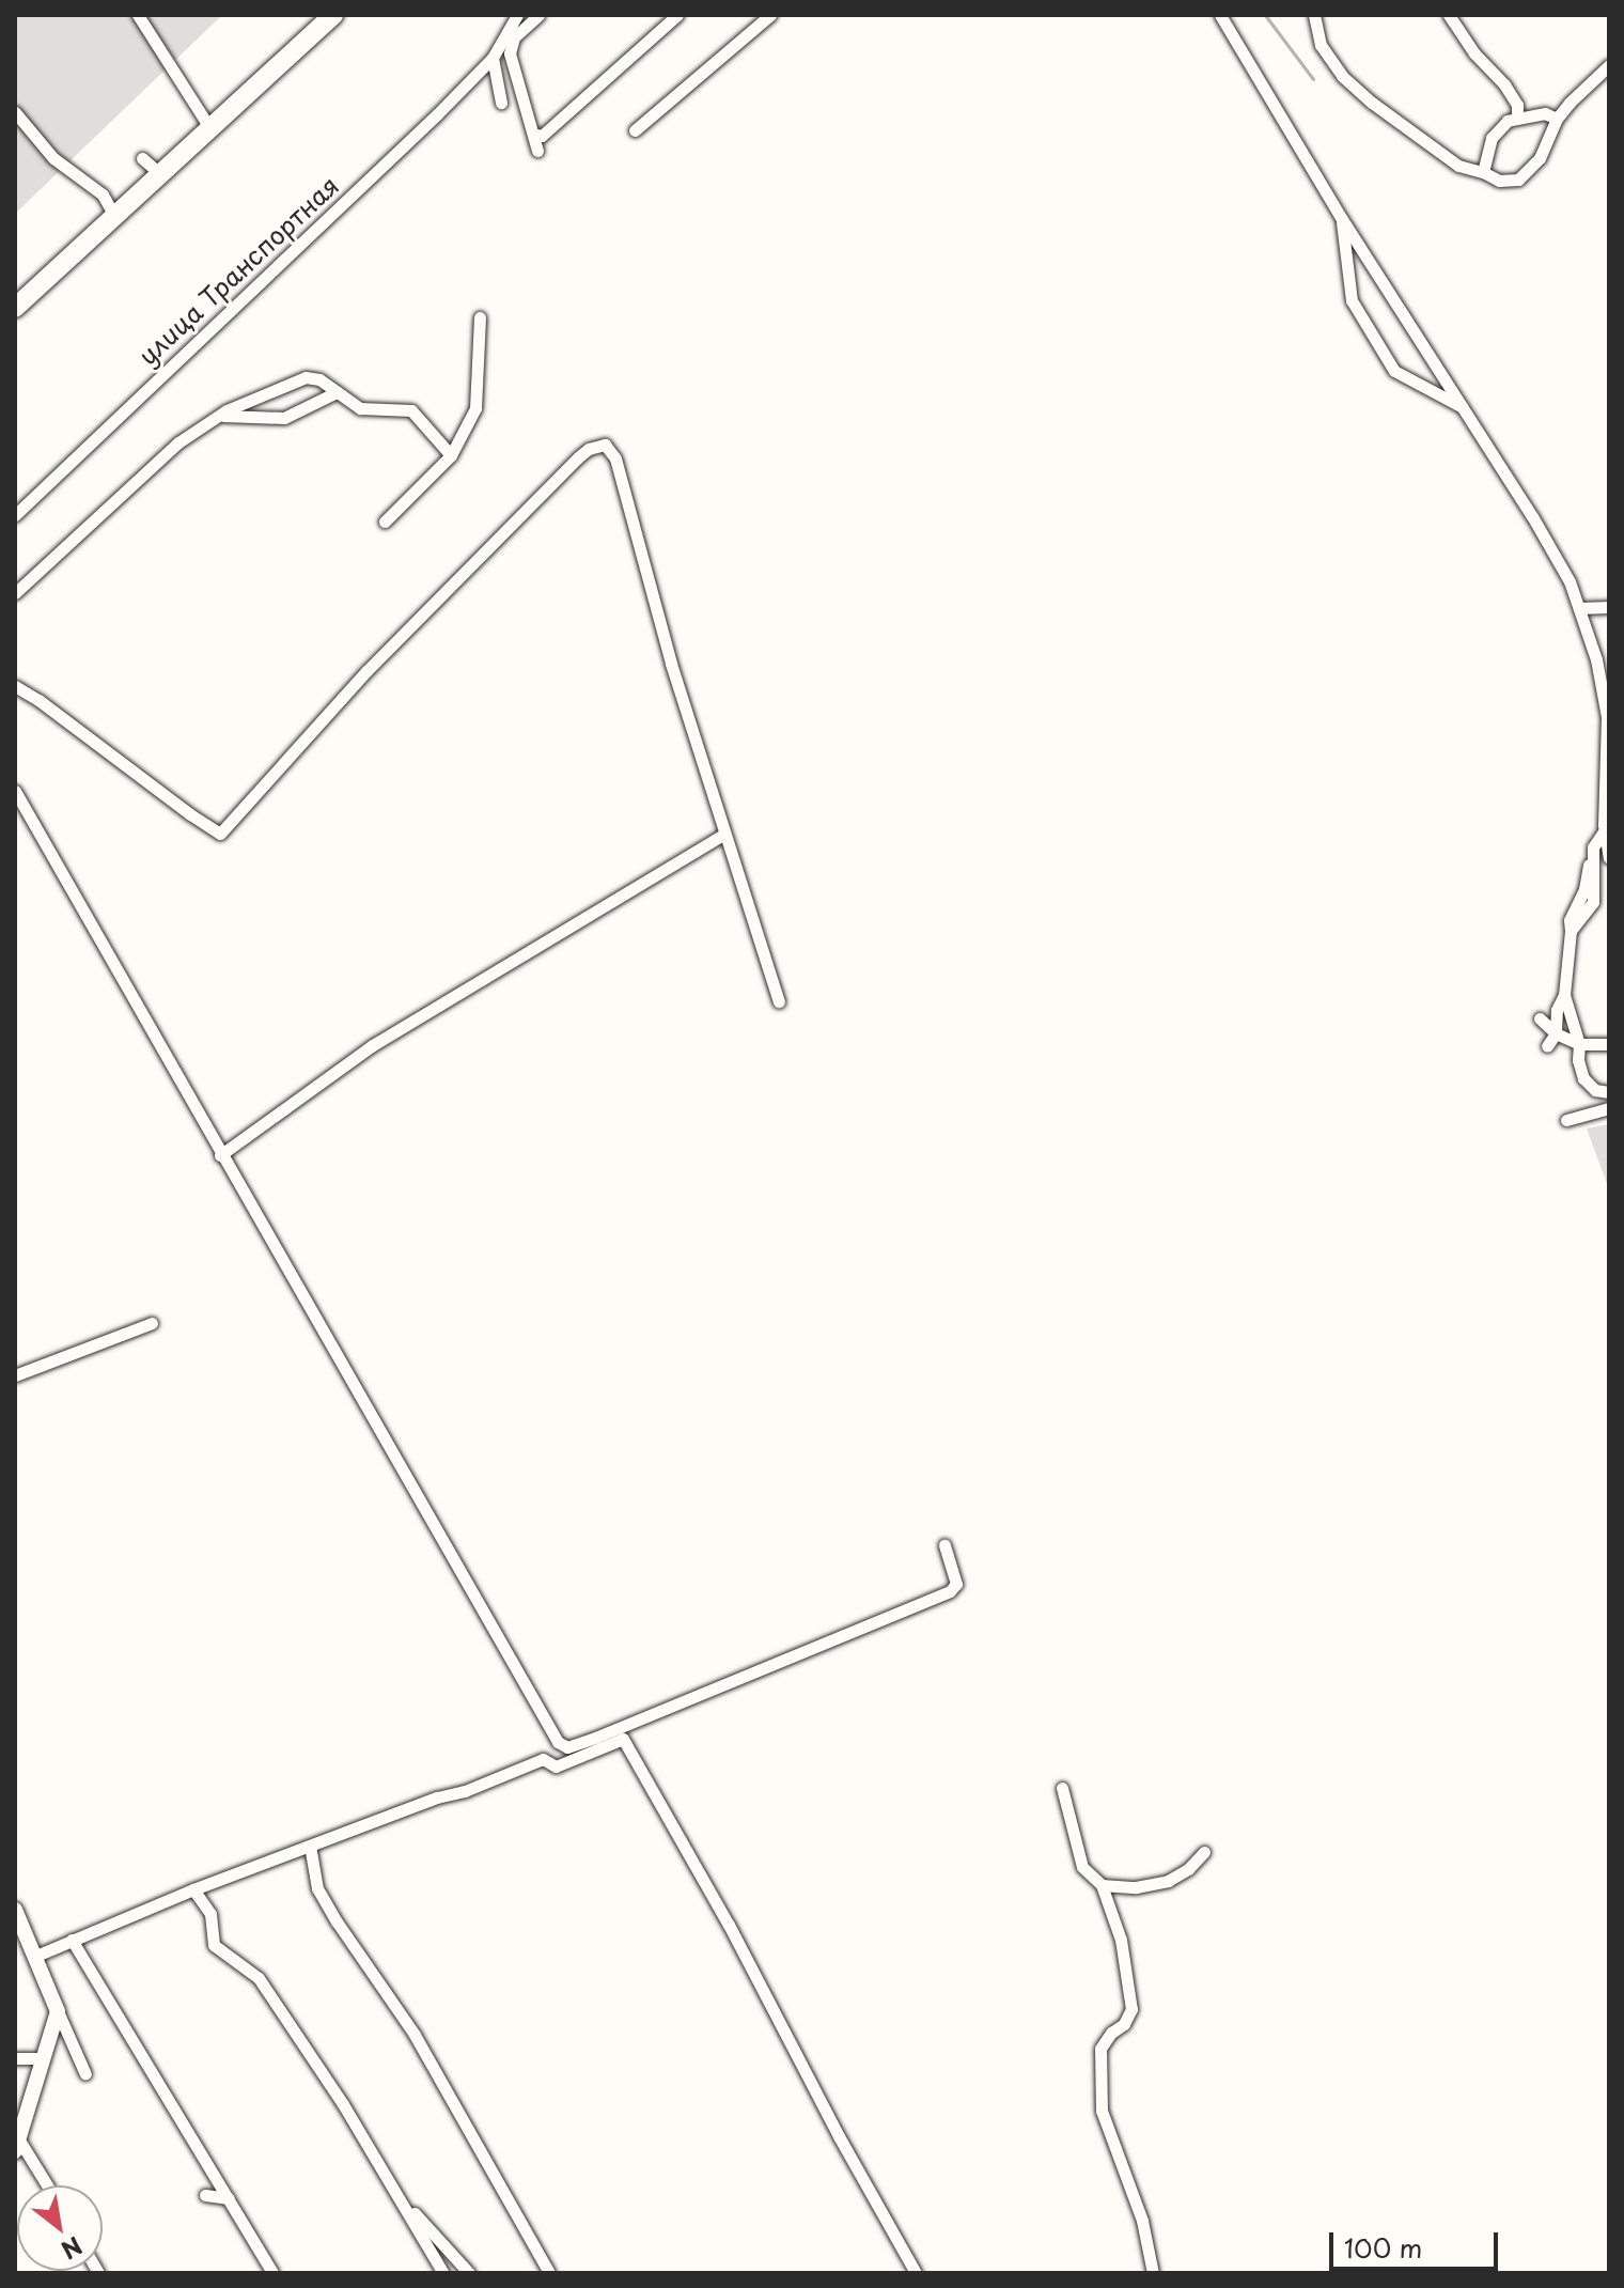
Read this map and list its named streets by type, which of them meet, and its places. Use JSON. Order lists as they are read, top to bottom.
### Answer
{
  "streets": {
    "street": ["улица Транспортная"]
  },
  "scale_bar": "100 m",
  "north": "bottom right"
}
